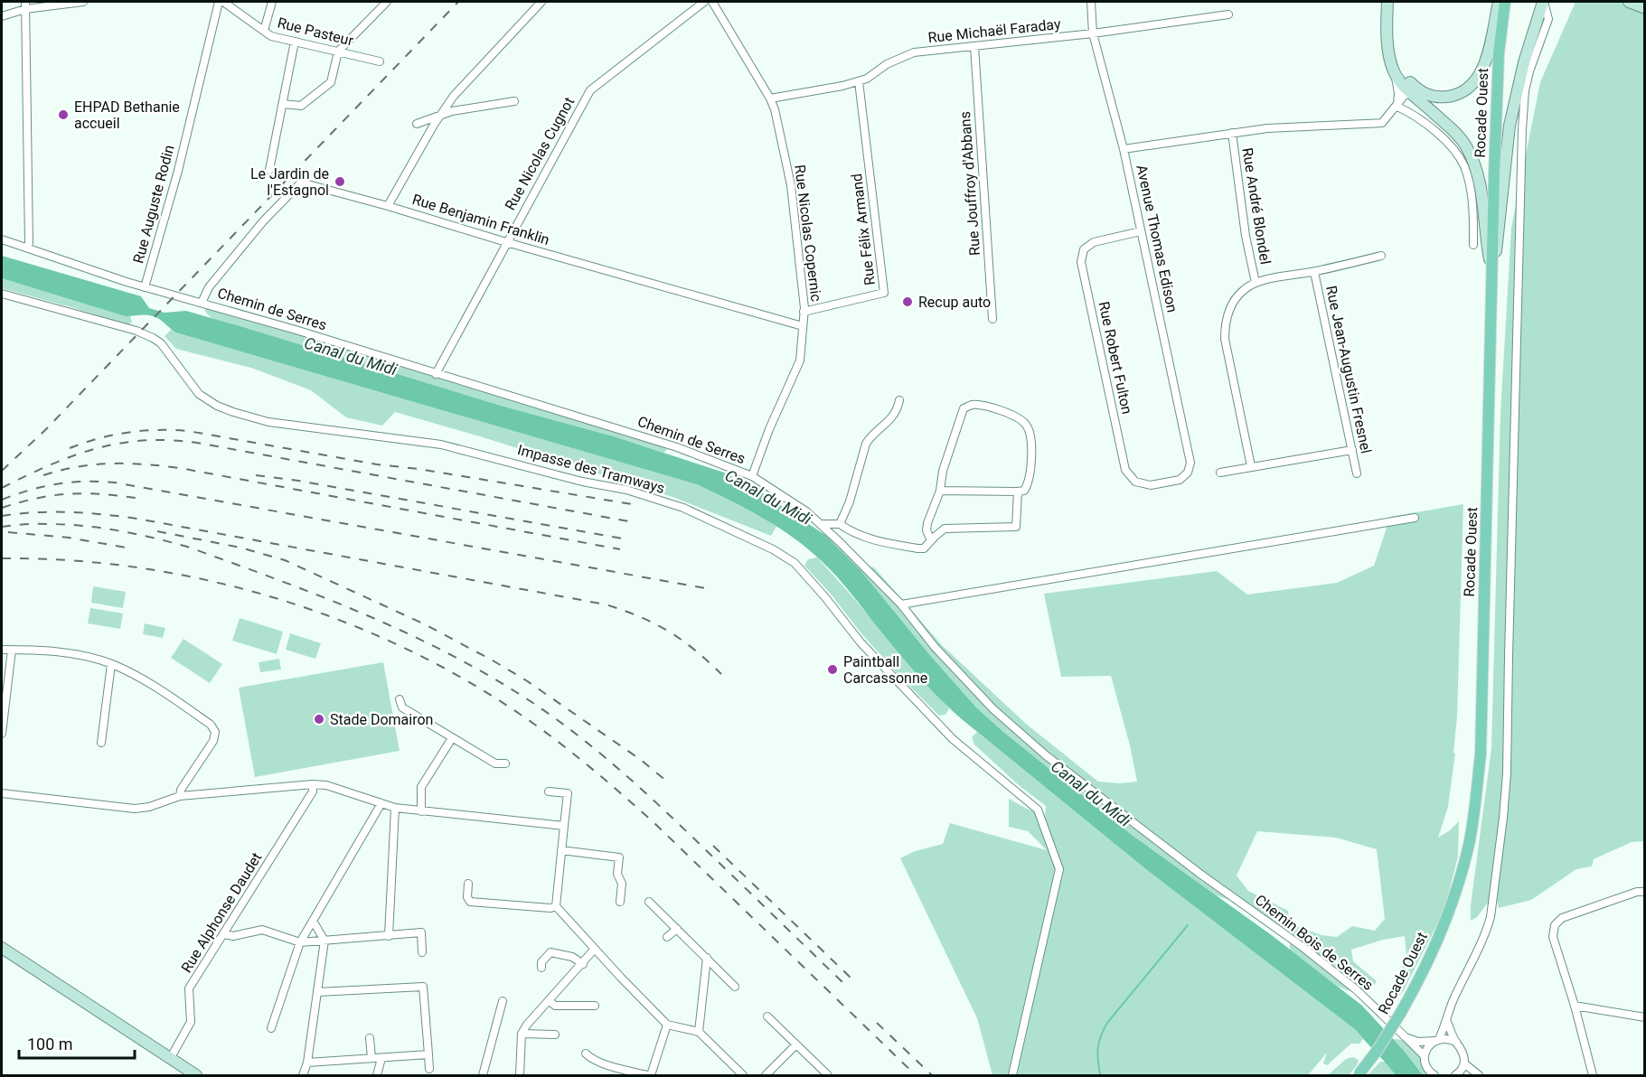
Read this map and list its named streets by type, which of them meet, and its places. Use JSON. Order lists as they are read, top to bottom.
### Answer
{
  "streets": {
    "main road": ["Rocade Ouest"],
    "street": [
      "Rue Michaël Faraday",
      "Rue Pasteur",
      "Rue Nicolas Cugnot",
      "Rue Jouffroy d'Abbans",
      "Rue Auguste Rodin",
      "Rue André Blondel",
      "Rue Benjamin Franklin",
      "Rue Félix Armand",
      "Rue Nicolas Copernic",
      "Avenue Thomas Edison",
      "Chemin de Serres",
      "Rue Robert Fulton",
      "Rue Jean-Augustin Fresnel",
      "Impasse des Tramways",
      "Rue Alphonse Daudet",
      "Chemin Bois de Serres"
    ]
  },
  "crossings": [
    ["Rue Michaël Faraday", "Rue Jouffroy d'Abbans"],
    ["Rue Michaël Faraday", "Rue Félix Armand"],
    ["Rue Michaël Faraday", "Rue Nicolas Copernic"],
    ["Rue Michaël Faraday", "Avenue Thomas Edison"],
    ["Rue Nicolas Cugnot", "Rue Benjamin Franklin"],
    ["Rue Nicolas Cugnot", "Chemin de Serres"],
    ["Rue Auguste Rodin", "Chemin de Serres"],
    ["Rue Benjamin Franklin", "Rue Nicolas Copernic"],
    ["Rue Benjamin Franklin", "Chemin de Serres"],
    ["Rue Félix Armand", "Rue Nicolas Copernic"],
    ["Rue Nicolas Copernic", "Chemin de Serres"],
    ["Avenue Thomas Edison", "Rue Robert Fulton"],
    ["Chemin de Serres", "Chemin Bois de Serres"]
  ],
  "water": ["Canal du Midi"],
  "places": [
    "EHPAD Bethanie accueil",
    "Le Jardin de l'Estagnol",
    "Recup auto",
    "Paintball Carcassonne",
    "Stade Domairon"
  ],
  "scale_bar": "100 m"
}
